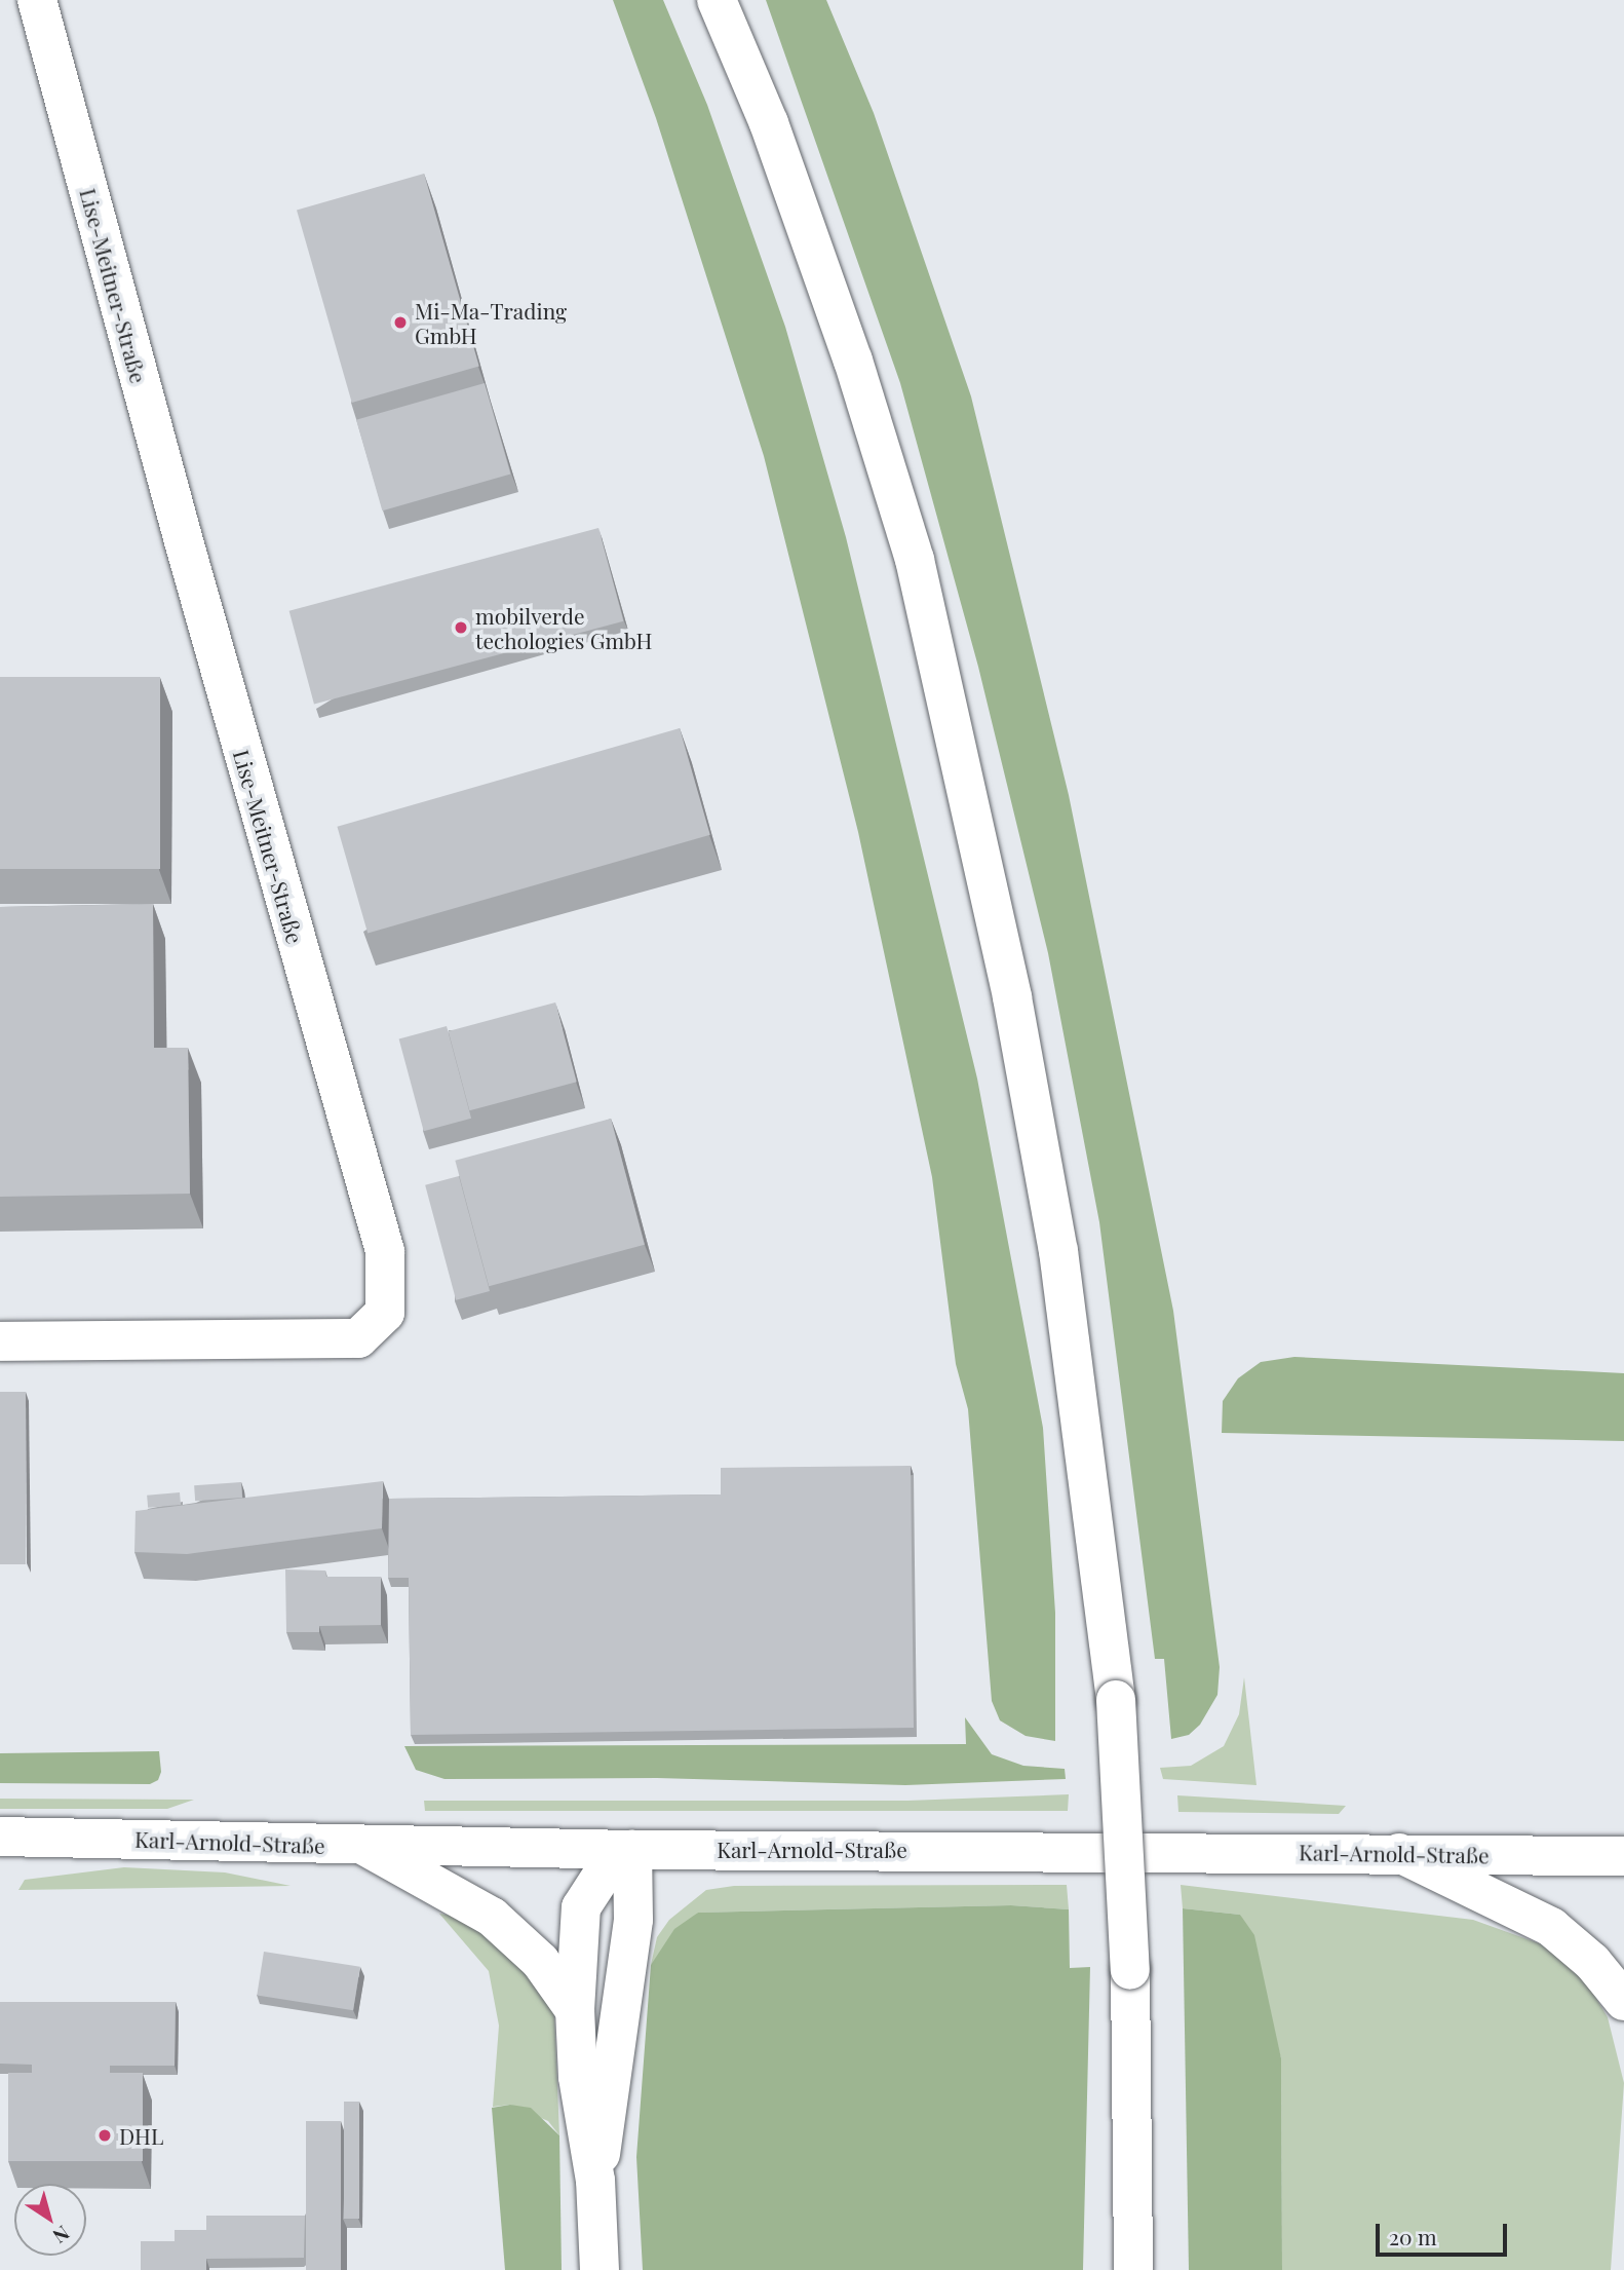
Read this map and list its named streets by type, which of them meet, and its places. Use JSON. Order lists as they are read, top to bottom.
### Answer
{
  "streets": {
    "main road": ["Lise-Meitner-Straße", "Karl-Arnold-Straße"]
  },
  "places": ["Mi-Ma-Trading GmbH", "mobilverde techologies GmbH", "DHL"],
  "scale_bar": "20 m",
  "north": "bottom right"
}
